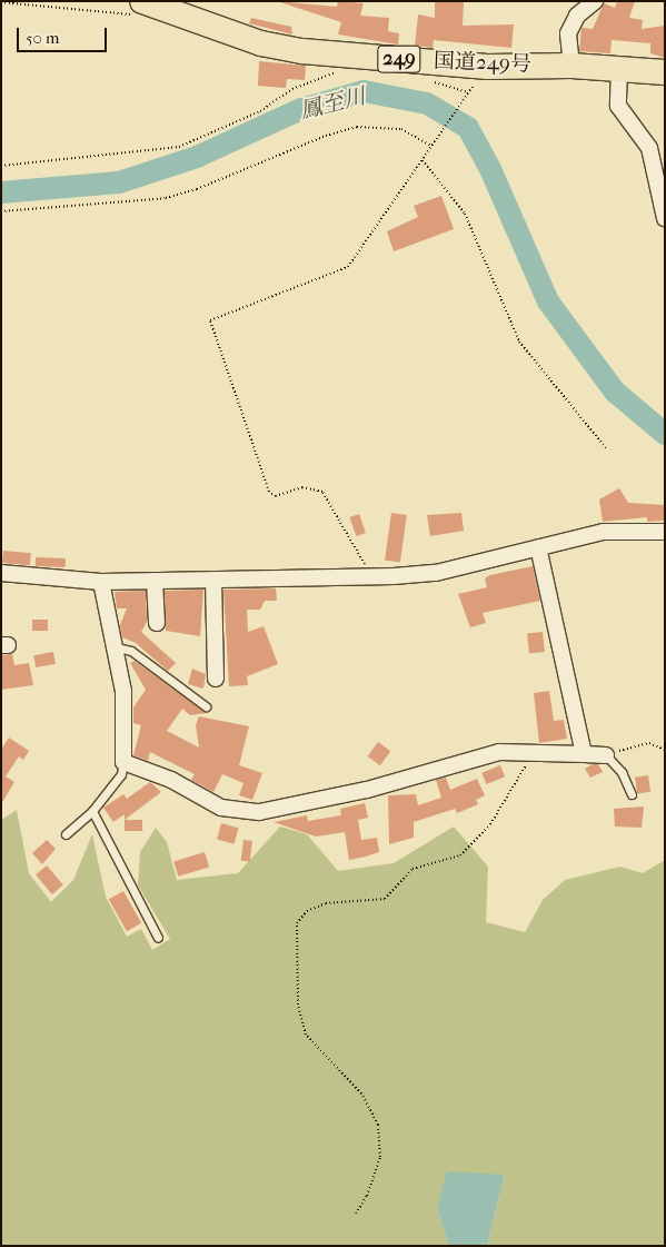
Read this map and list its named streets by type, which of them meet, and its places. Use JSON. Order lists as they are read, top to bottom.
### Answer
{
  "streets": {
    "highway": ["249", "国道249号"]
  },
  "water": ["鳳至川"],
  "scale_bar": "50 m"
}
